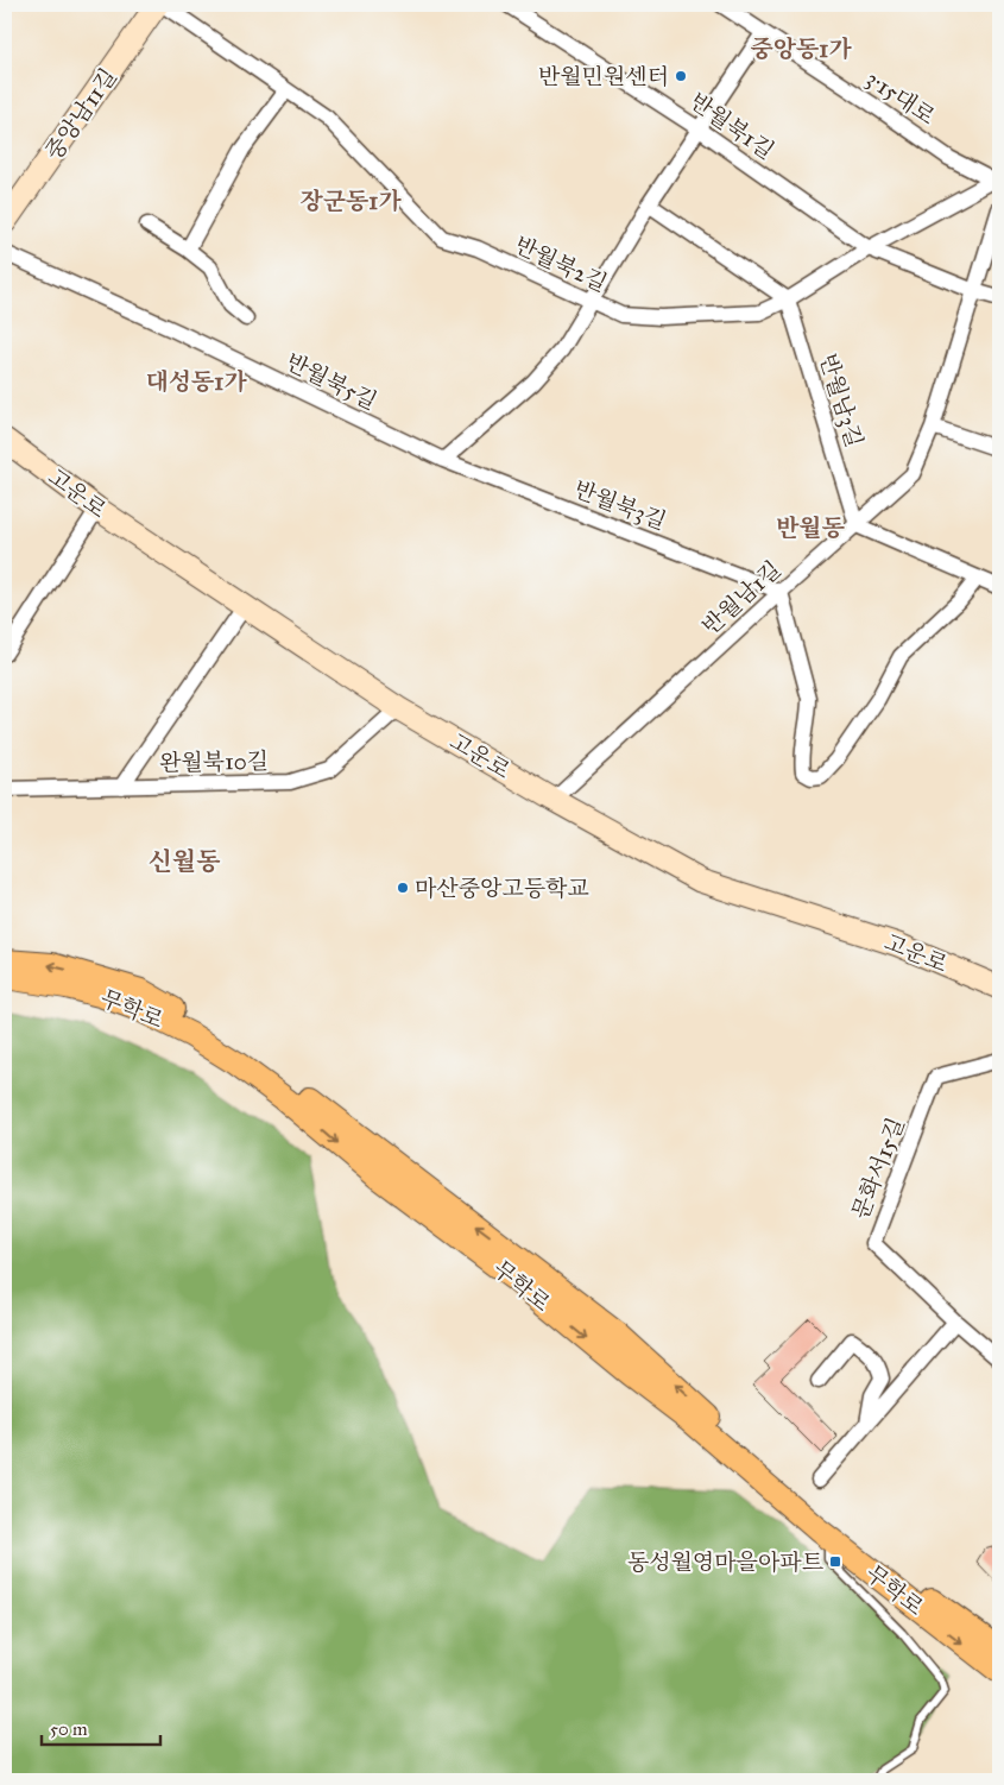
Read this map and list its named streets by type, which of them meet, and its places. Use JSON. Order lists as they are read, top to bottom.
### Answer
{
  "streets": {
    "main road": ["중앙남11길", "고운로", "무학로"],
    "street": [
      "3·15대로",
      "반월북1길",
      "반월북2길",
      "반월북5길",
      "반월남3길",
      "반월북3길",
      "반월남1길",
      "완월북10길",
      "문화서15길"
    ]
  },
  "crossings": [
    ["3·15대로", "반월북2길"],
    ["반월북1길", "반월북2길"],
    ["반월북1길", "반월남1길"],
    ["반월북2길", "반월남3길"],
    ["반월북5길", "반월북3길"],
    ["반월남3길", "반월남1길"],
    ["고운로", "반월남1길"],
    ["고운로", "완월북10길"],
    ["반월북3길", "반월남1길"]
  ],
  "districts": [
    "중앙동1가",
    "장군동1가",
    "대성동1가",
    "반월동",
    "신월동"
  ],
  "places": {
    "other": ["반월민원센터", "마산중앙고등학교"],
    "transit": ["동성월영마을아파트"]
  },
  "scale_bar": "50 m"
}
